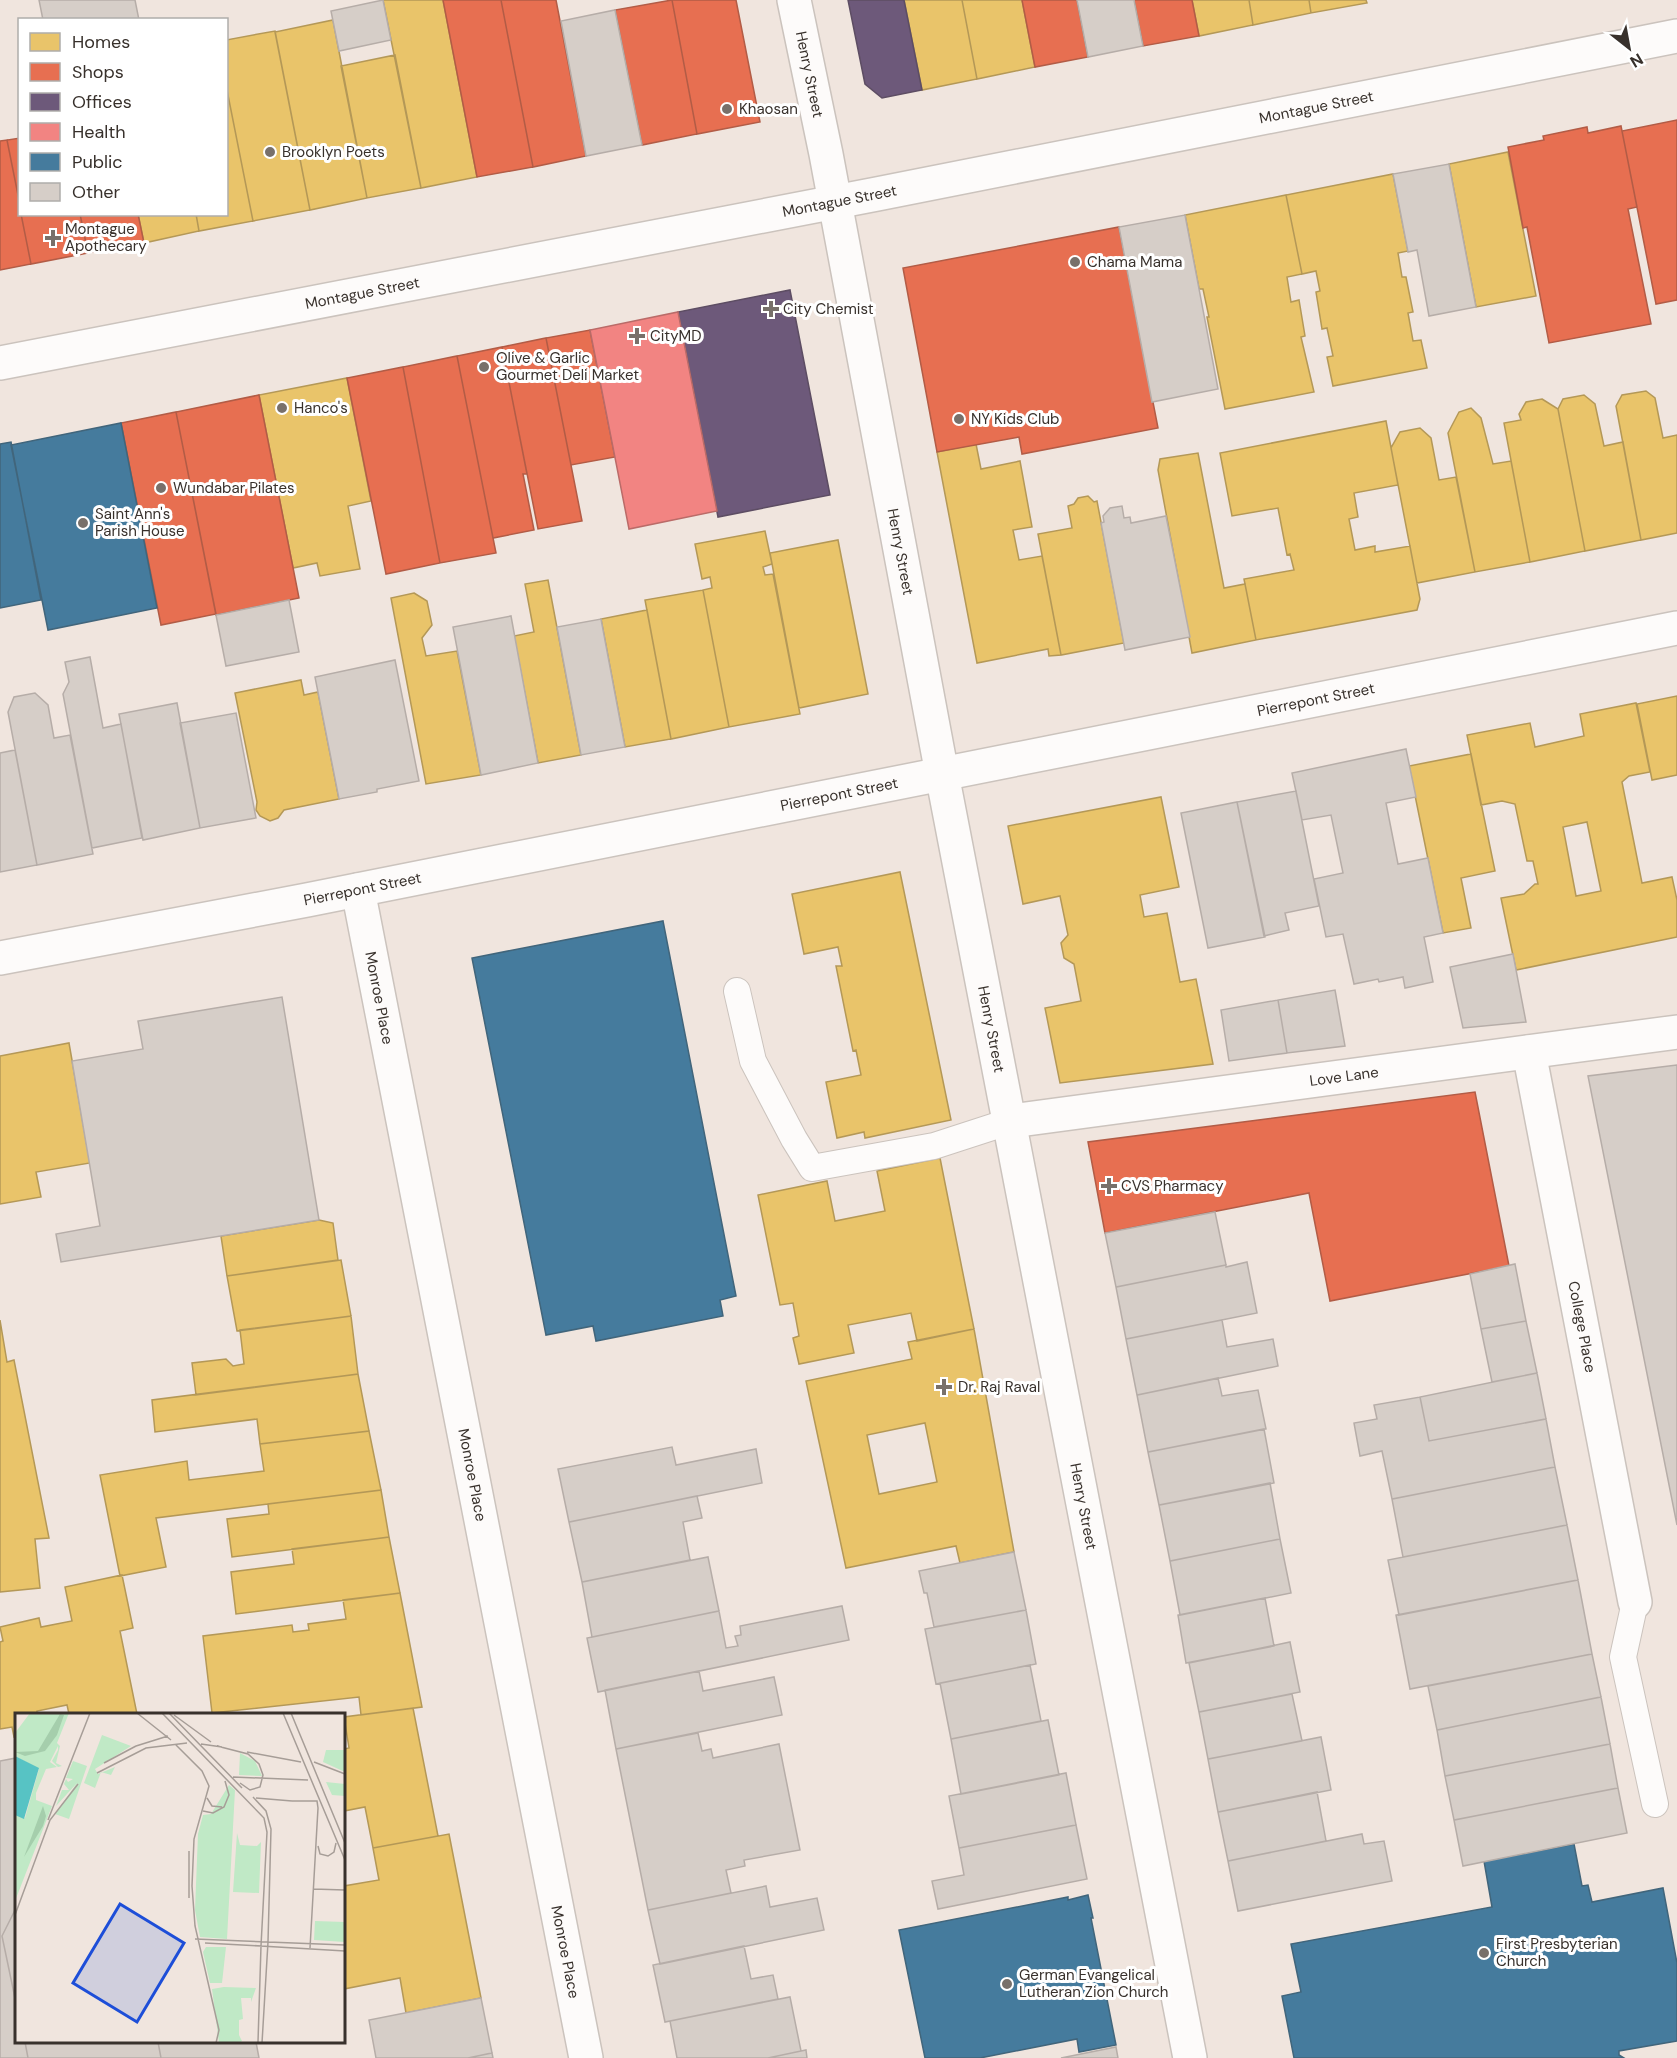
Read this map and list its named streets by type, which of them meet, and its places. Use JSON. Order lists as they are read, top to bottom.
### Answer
{
  "streets": {
    "street": [
      "Henry Street",
      "Montague Street",
      "Pierrepont Street",
      "Monroe Place",
      "Love Lane",
      "College Place"
    ]
  },
  "crossings": [
    ["Henry Street", "Montague Street"],
    ["Henry Street", "Pierrepont Street"],
    ["Henry Street", "Love Lane"],
    ["Pierrepont Street", "Monroe Place"],
    ["Love Lane", "College Place"]
  ],
  "places": {
    "other": [
      "Khaosan",
      "Brooklyn Poets",
      "Chama Mama",
      "Olive & Garlic Gourmet Deli Market",
      "Hanco's",
      "NY Kids Club",
      "Wundabar Pilates",
      "Saint Ann's Parish House",
      "First Presbyterian Church",
      "German Evangelical Lutheran Zion Church"
    ],
    "health": [
      "Montague Apothecary",
      "City Chemist",
      "CityMD",
      "CVS Pharmacy",
      "Dr. Raj Raval"
    ]
  },
  "legend": [
    "Homes",
    "Shops",
    "Offices",
    "Health",
    "Public",
    "Other"
  ],
  "north": "bottom right"
}
